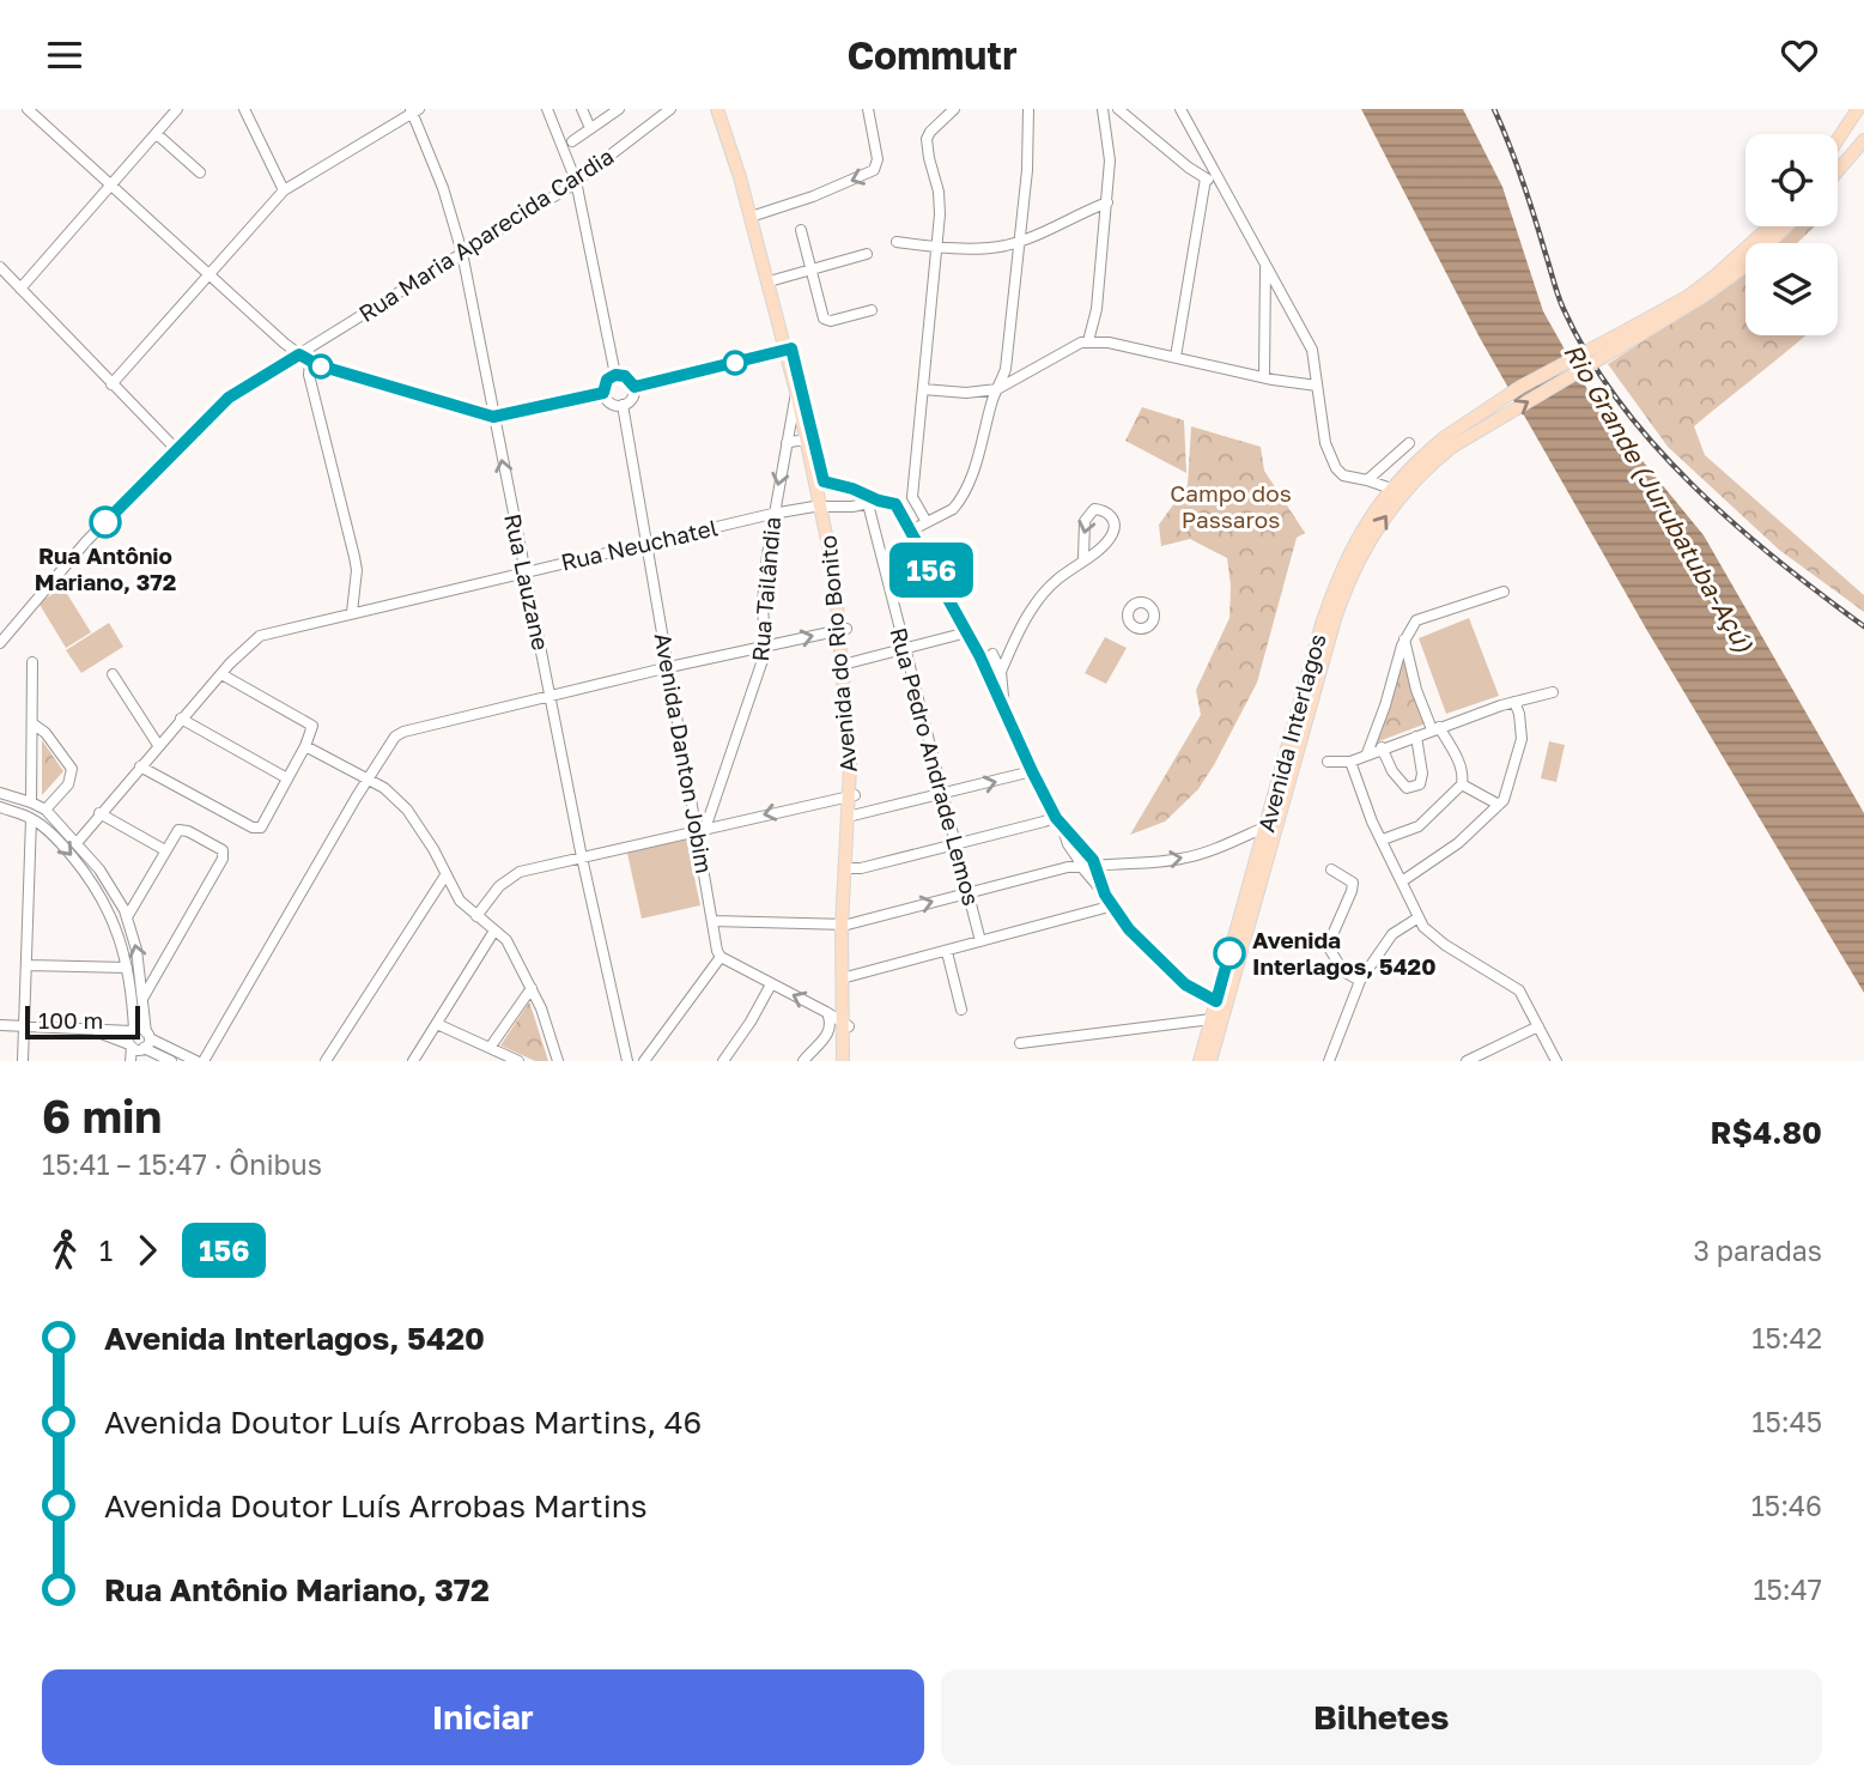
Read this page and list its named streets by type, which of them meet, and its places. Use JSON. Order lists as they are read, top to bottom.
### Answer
{
  "streets": {
    "main road": ["Avenida do Rio Bonito", "Avenida Interlagos"],
    "street": [
      "Rua Maria Aparecida Cardia",
      "Rua Neuchatel",
      "Rua Lauzane",
      "Rua Tailândia",
      "Avenida Danton Jobim",
      "Rua Pedro Andrade Lemos"
    ]
  },
  "crossings": [
    ["Rua Maria Aparecida Cardia", "Rua Lauzane"],
    ["Rua Neuchatel", "Rua Lauzane"],
    ["Rua Neuchatel", "Rua Tailândia"],
    ["Rua Neuchatel", "Avenida do Rio Bonito"],
    ["Rua Neuchatel", "Avenida Danton Jobim"],
    ["Rua Neuchatel", "Rua Pedro Andrade Lemos"],
    ["Rua Tailândia", "Avenida do Rio Bonito"],
    ["Rua Tailândia", "Avenida Danton Jobim"]
  ],
  "water": ["Rio Grande (Jurubatuba-Açú)"],
  "parks": ["Campo dos Passaros"],
  "places": ["Rua Antônio Mariano, 372", "Avenida Interlagos, 5420"],
  "lines": ["bus line 156"],
  "scale_bar": "100 m",
  "page": {
    "header": "Commutr",
    "on_map": "156",
    "scale": "100 m",
    "heading": ["6 min", "15:41 – 15:47 · Ônibus", "R$4.80"],
    "legs": ["1", "156", "3 paradas"],
    "list": [
      {
        "name": "Avenida Interlagos, 5420",
        "value": "15:42"
      },
      {
        "name": "Avenida Doutor Luís Arrobas Martins, 46",
        "value": "15:45"
      },
      {
        "name": "Avenida Doutor Luís Arrobas Martins",
        "value": "15:46"
      },
      {
        "name": "Rua Antônio Mariano, 372",
        "value": "15:47"
      }
    ],
    "buttons": ["Iniciar", "Bilhetes"]
  }
}
